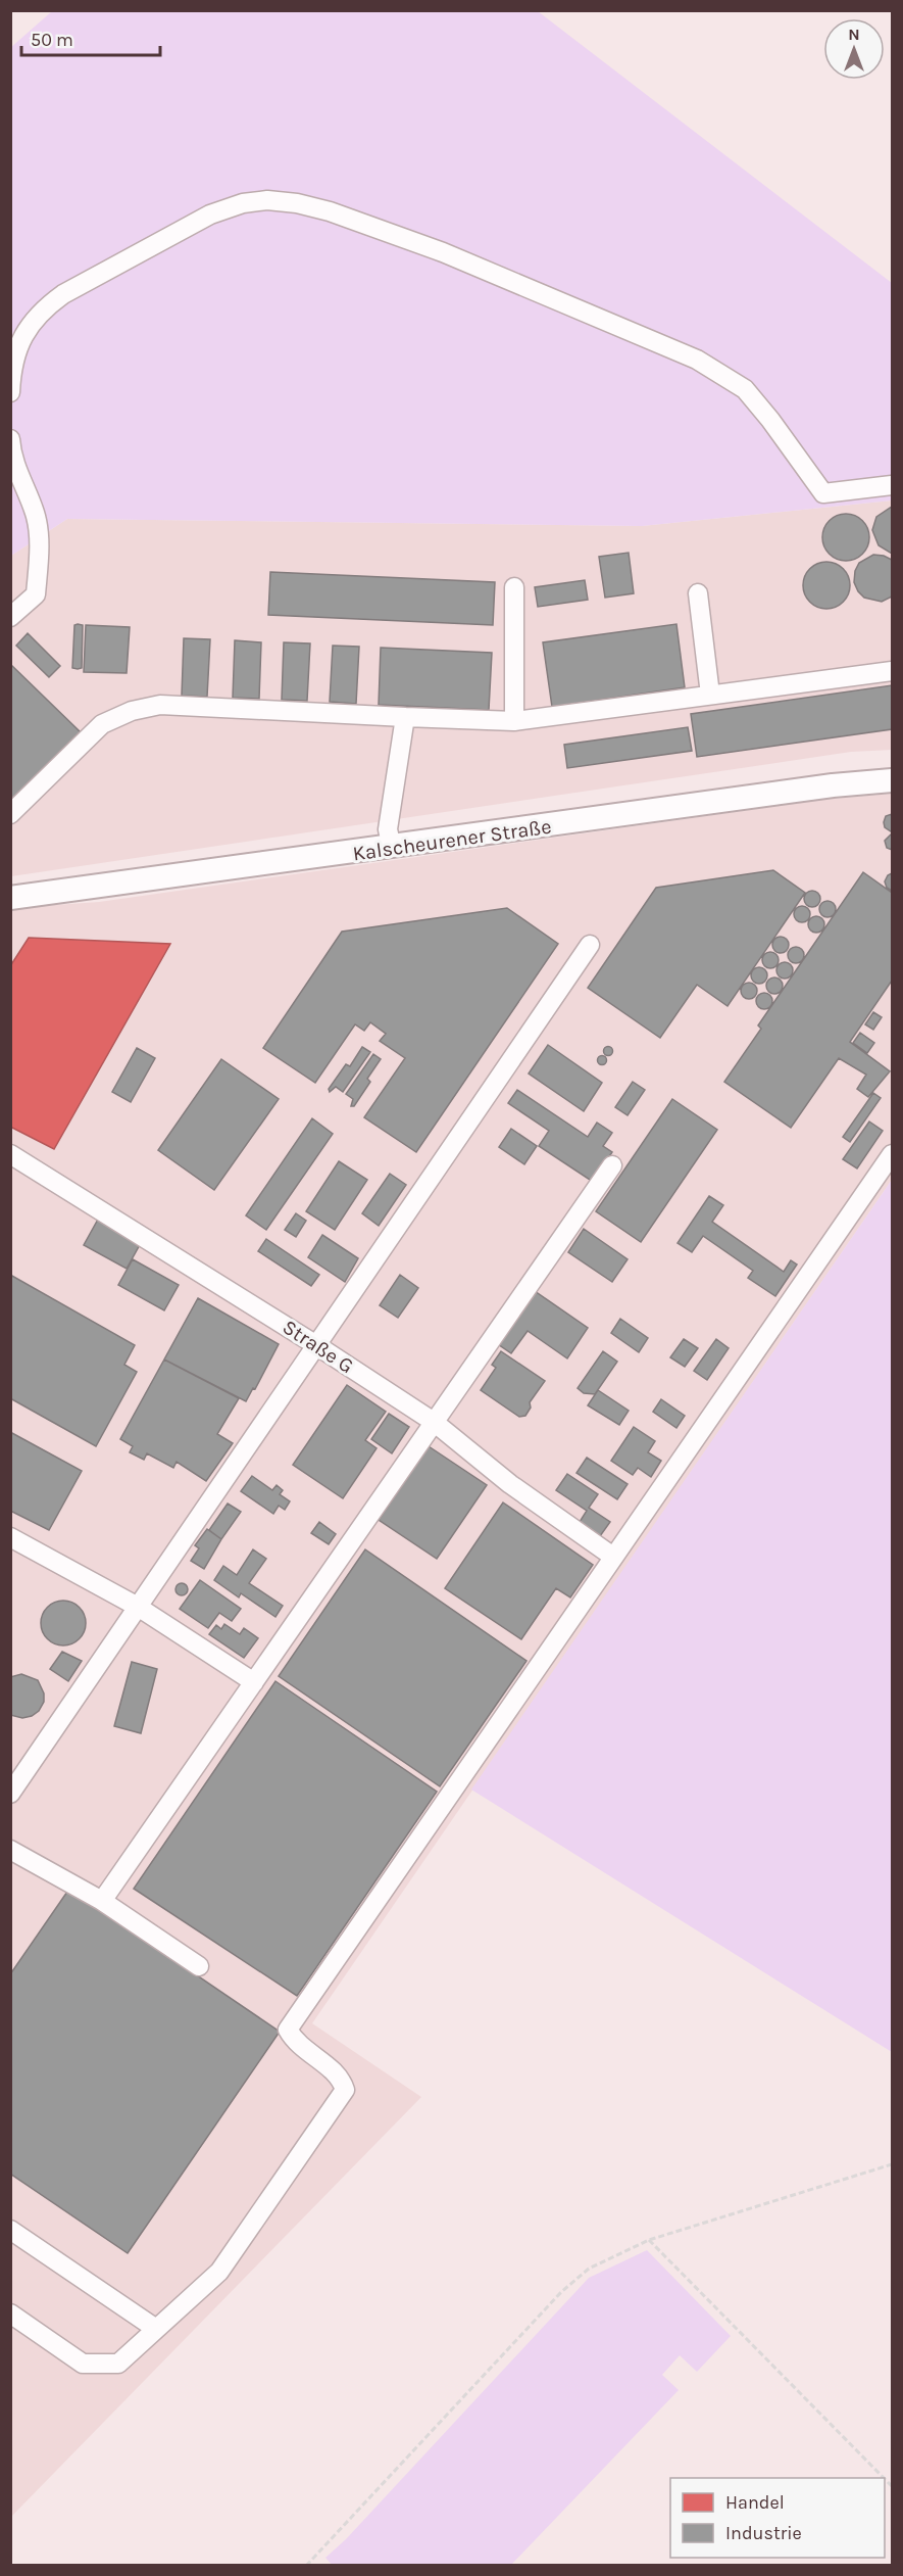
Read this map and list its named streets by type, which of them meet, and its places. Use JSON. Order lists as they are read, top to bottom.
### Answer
{
  "streets": {
    "main road": ["Kalscheurener Straße"],
    "lane": ["Straße G"]
  },
  "legend": ["Handel", "Industrie"],
  "scale_bar": "50 m",
  "north": "top"
}
